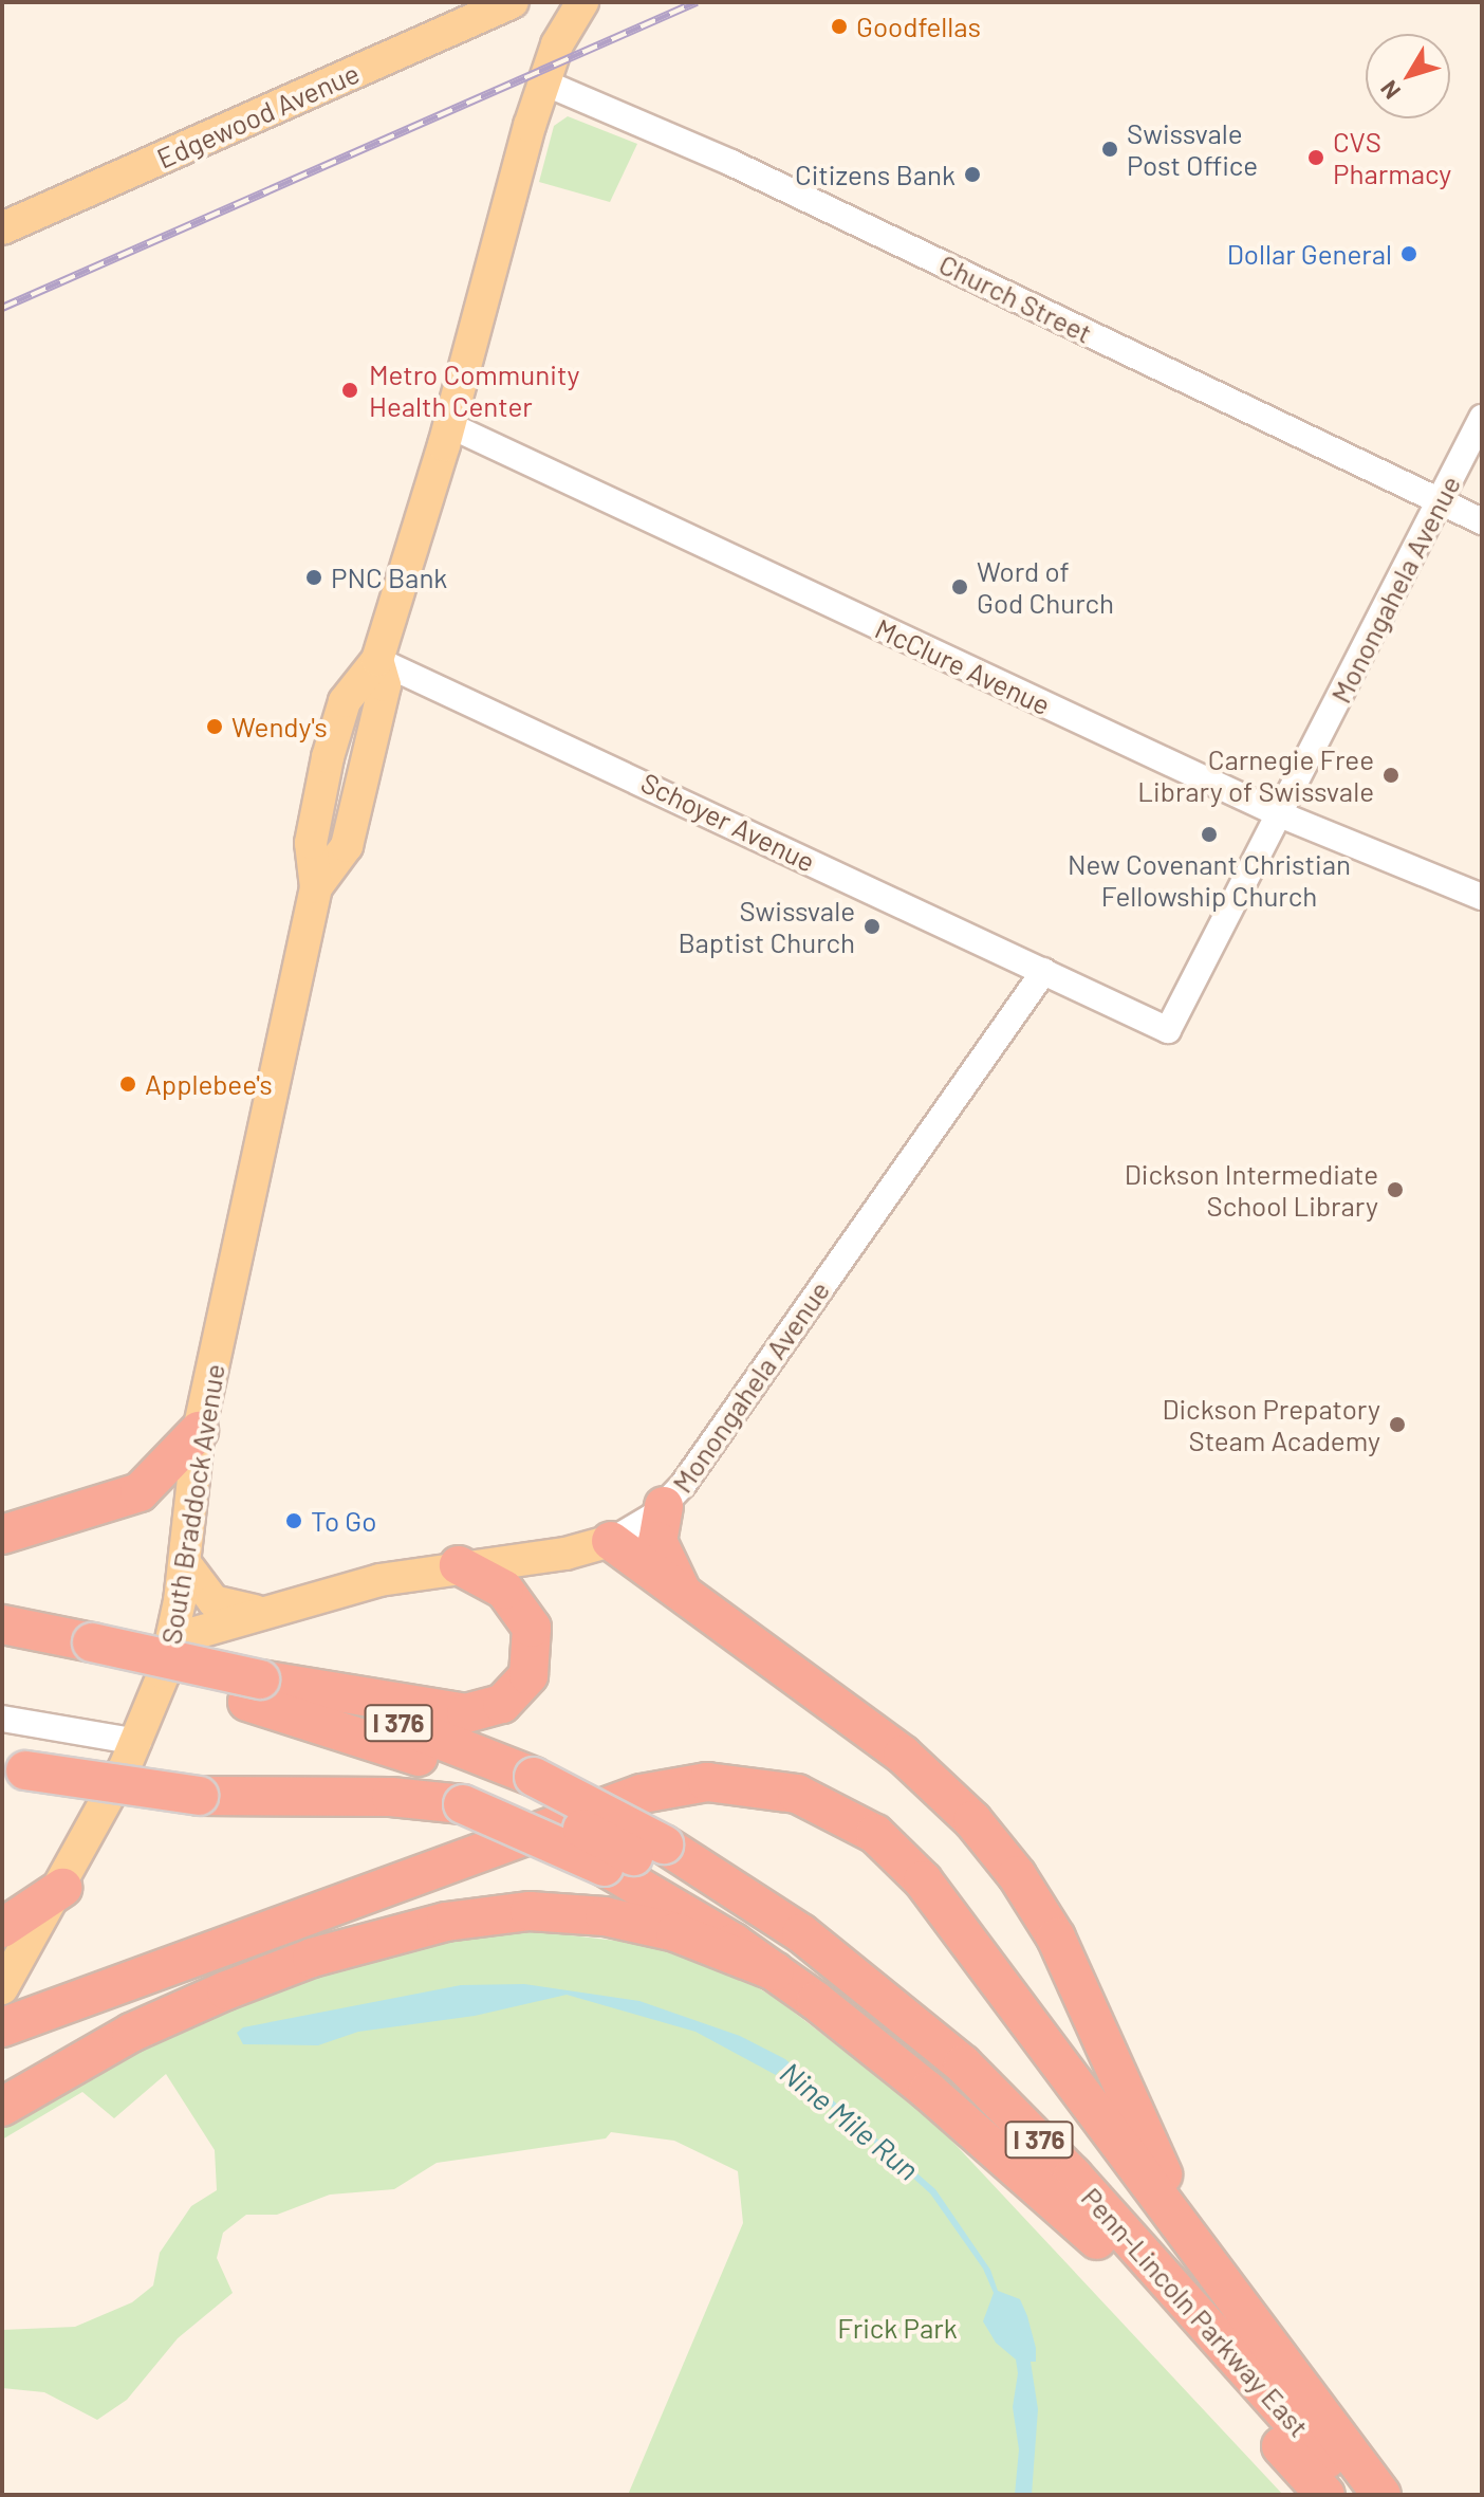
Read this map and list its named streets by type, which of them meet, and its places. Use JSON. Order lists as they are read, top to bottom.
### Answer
{
  "streets": {
    "highway": ["I 376", "Penn-Lincoln Parkway East"],
    "main road": ["Edgewood Avenue", "Monongahela Avenue", "South Braddock Avenue"],
    "street": ["Church Street", "McClure Avenue", "Schoyer Avenue"]
  },
  "crossings": [
    ["Church Street", "Monongahela Avenue"],
    ["Church Street", "South Braddock Avenue"],
    ["Monongahela Avenue", "McClure Avenue"],
    ["Monongahela Avenue", "Schoyer Avenue"],
    ["Monongahela Avenue", "South Braddock Avenue"],
    ["McClure Avenue", "South Braddock Avenue"],
    ["Schoyer Avenue", "South Braddock Avenue"]
  ],
  "water": ["Nine Mile Run"],
  "parks": ["Frick Park"],
  "places": [
    "Goodfellas",
    "Swissvale Post Office",
    "CVS Pharmacy",
    "Citizens Bank",
    "Dollar General",
    "Metro Community Health Center",
    "PNC Bank",
    "Word of God Church",
    "Wendy's",
    "Carnegie Free Library of Swissvale",
    "New Covenant Christian Fellowship Church",
    "Swissvale Baptist Church",
    "Applebee's",
    "Dickson Intermediate School Library",
    "Dickson Prepatory Steam Academy",
    "To Go"
  ],
  "north": "bottom left"
}
